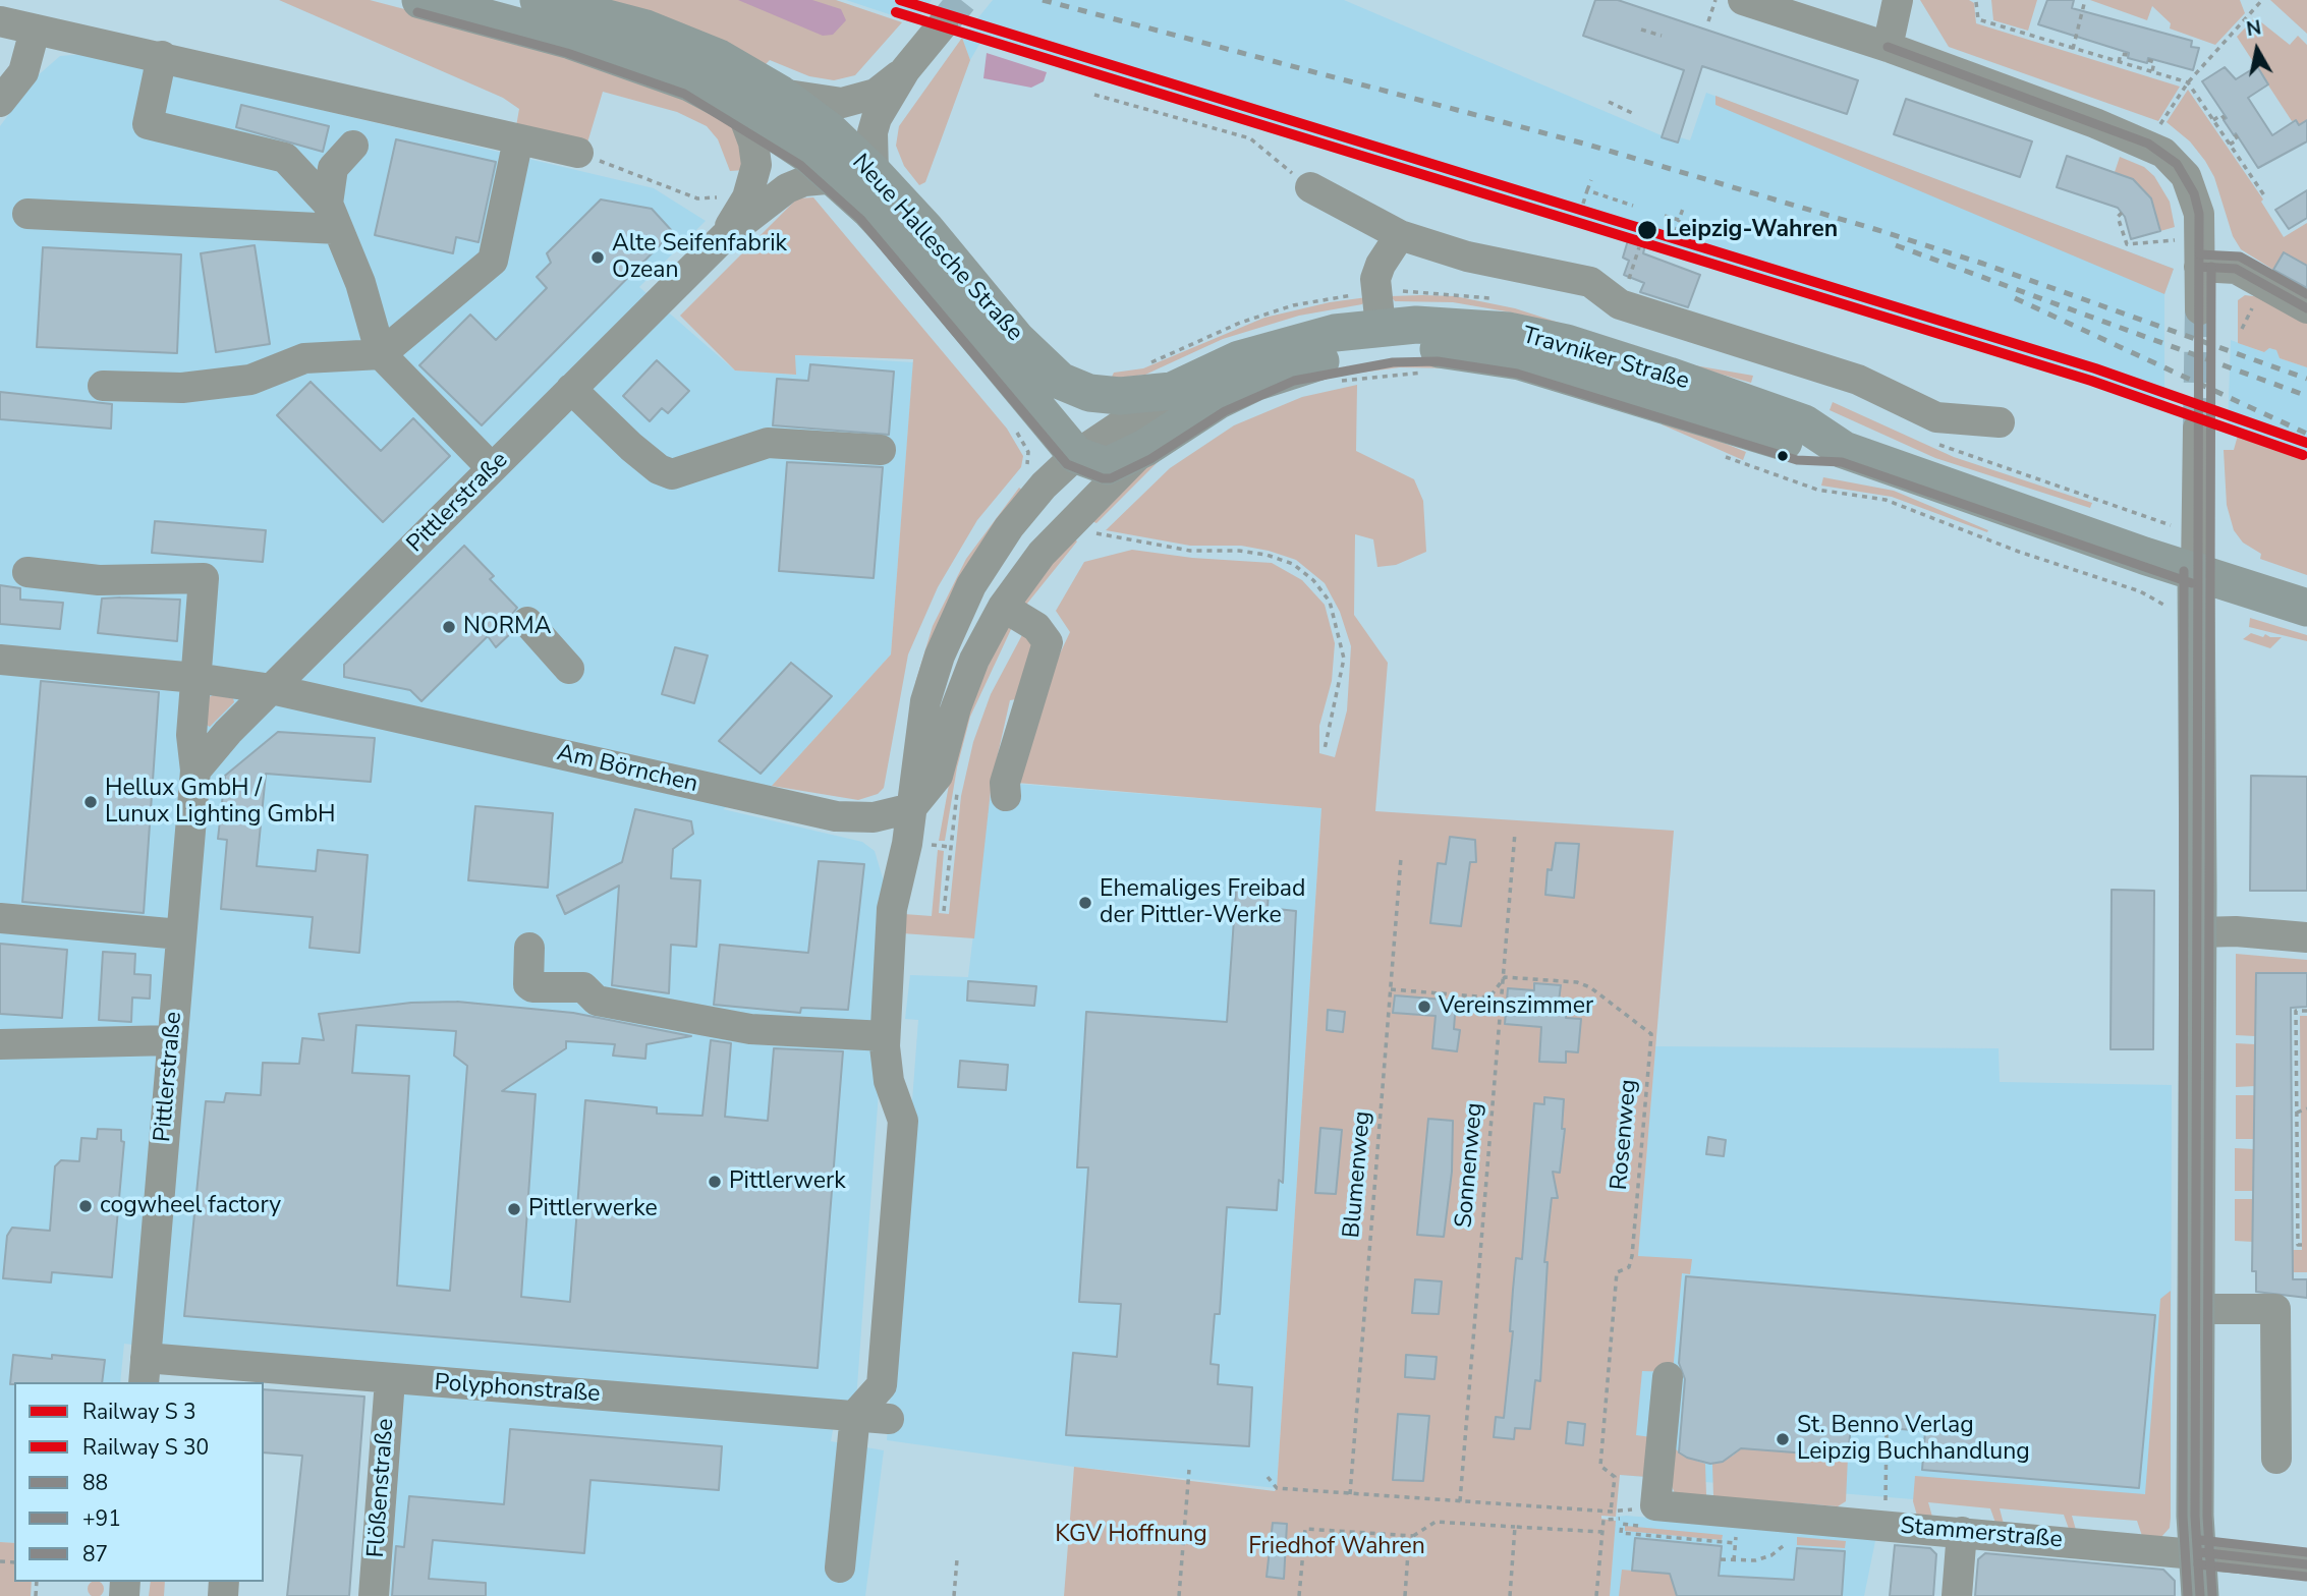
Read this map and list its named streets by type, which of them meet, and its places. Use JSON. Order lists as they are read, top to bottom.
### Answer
{
  "streets": {
    "main road": ["Neue Hallesche Straße", "Travniker Straße"],
    "street": [
      "Pittlerstraße",
      "Am Börnchen",
      "Polyphonstraße",
      "Flößenstraße",
      "Stammerstraße"
    ],
    "path": ["Rosenweg", "Sonnenweg", "Blumenweg"]
  },
  "crossings": [
    ["Neue Hallesche Straße", "Travniker Straße"],
    ["Neue Hallesche Straße", "Pittlerstraße"],
    ["Travniker Straße", "Am Börnchen"],
    ["Pittlerstraße", "Am Börnchen"],
    ["Pittlerstraße", "Polyphonstraße"],
    ["Rosenweg", "Sonnenweg"],
    ["Polyphonstraße", "Flößenstraße"]
  ],
  "parks": ["KGV Hoffnung", "Friedhof Wahren"],
  "places": [
    "Leipzig-Wahren",
    "Alte Seifenfabrik Ozean",
    "NORMA",
    "Hellux GmbH / Lunux Lighting GmbH",
    "Ehemaliges Freibad der Pittler-Werke",
    "Vereinszimmer",
    "Pittlerwerk",
    "cogwheel factory",
    "Pittlerwerke",
    "St. Benno Verlag Leipzig Buchhandlung"
  ],
  "lines": ["transit line +91", "transit line 88", "transit line 87"],
  "legend": [
    "Railway S 3",
    "Railway S 30",
    "88",
    "+91",
    "87"
  ],
  "north": "top"
}
